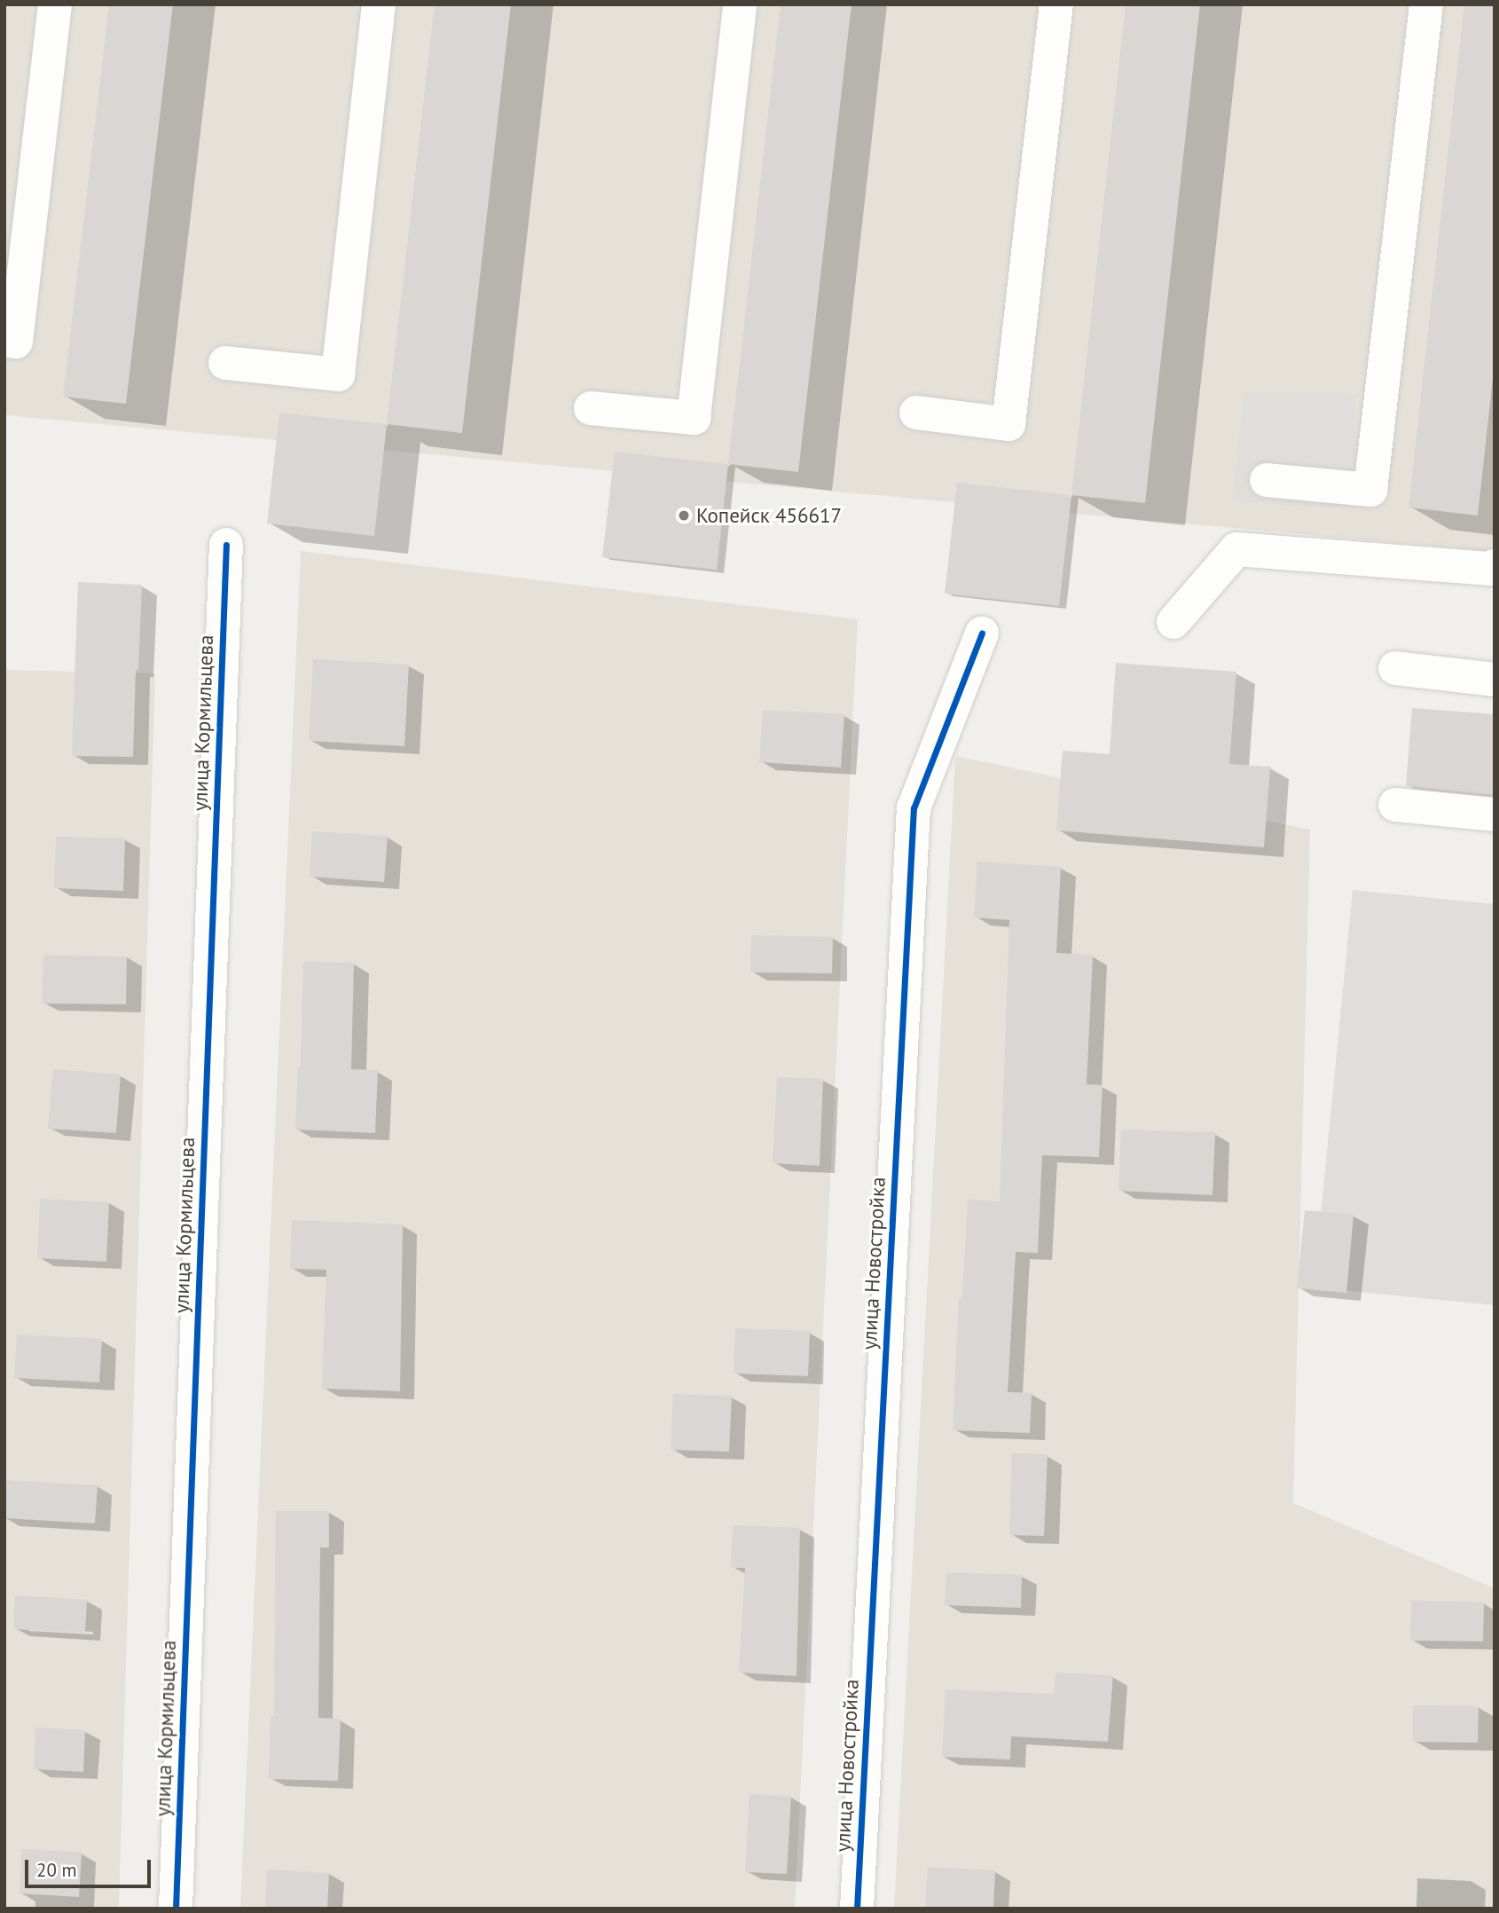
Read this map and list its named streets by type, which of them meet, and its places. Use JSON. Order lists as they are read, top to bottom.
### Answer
{
  "streets": {
    "street": ["улица Кормильцева", "улица Новостройка"]
  },
  "places": ["Копейск 456617"],
  "scale_bar": "20 m"
}
